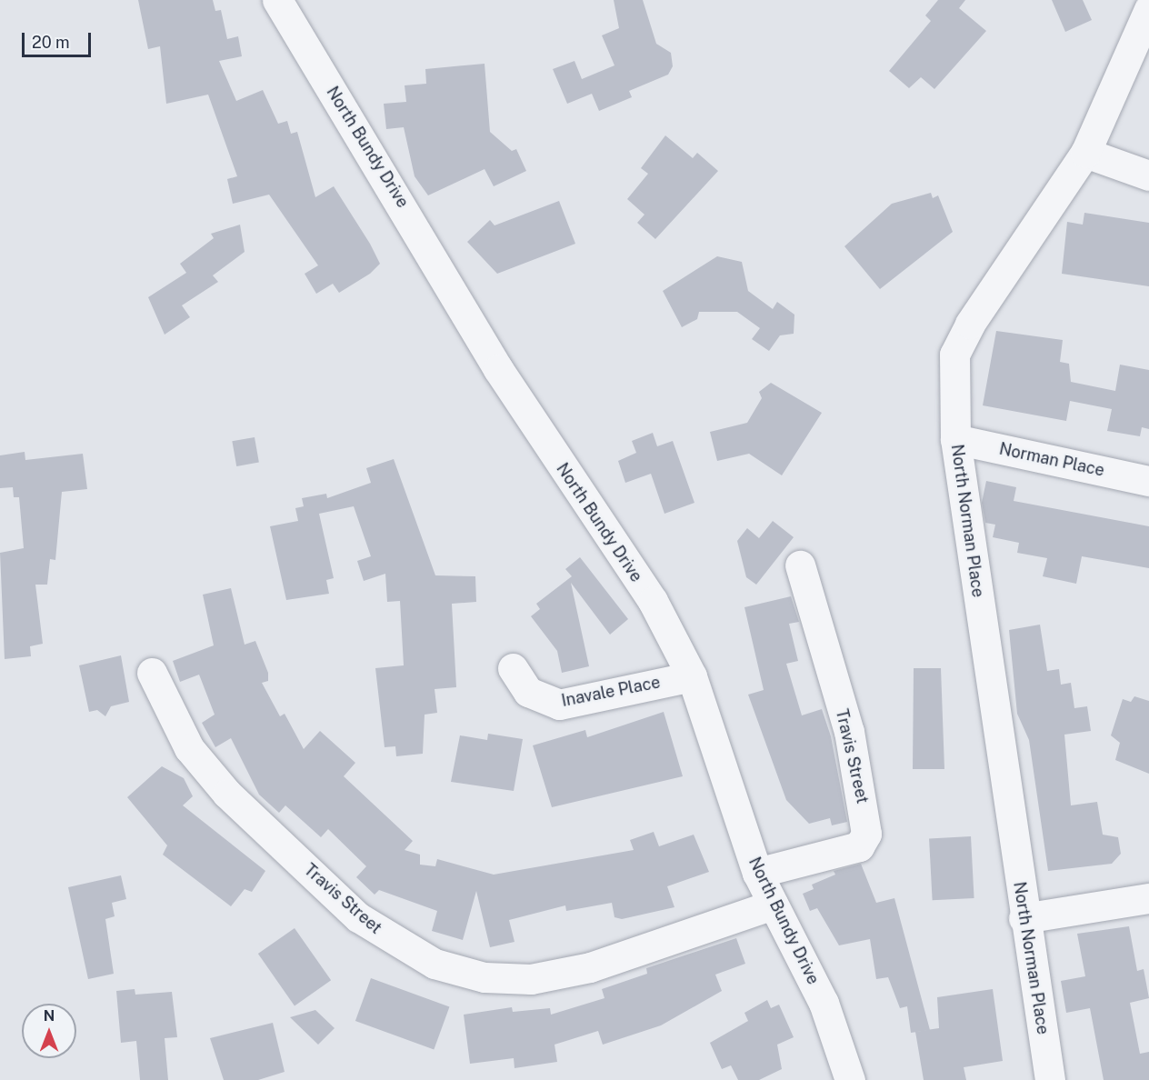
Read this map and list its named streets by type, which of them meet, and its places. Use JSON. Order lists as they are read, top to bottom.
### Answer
{
  "streets": {
    "street": [
      "North Bundy Drive",
      "Norman Place",
      "North Norman Place",
      "Inavale Place",
      "Travis Street"
    ]
  },
  "crossings": [
    ["North Bundy Drive", "Inavale Place"],
    ["North Bundy Drive", "Travis Street"],
    ["Norman Place", "North Norman Place"]
  ],
  "scale_bar": "20 m",
  "north": "top"
}
